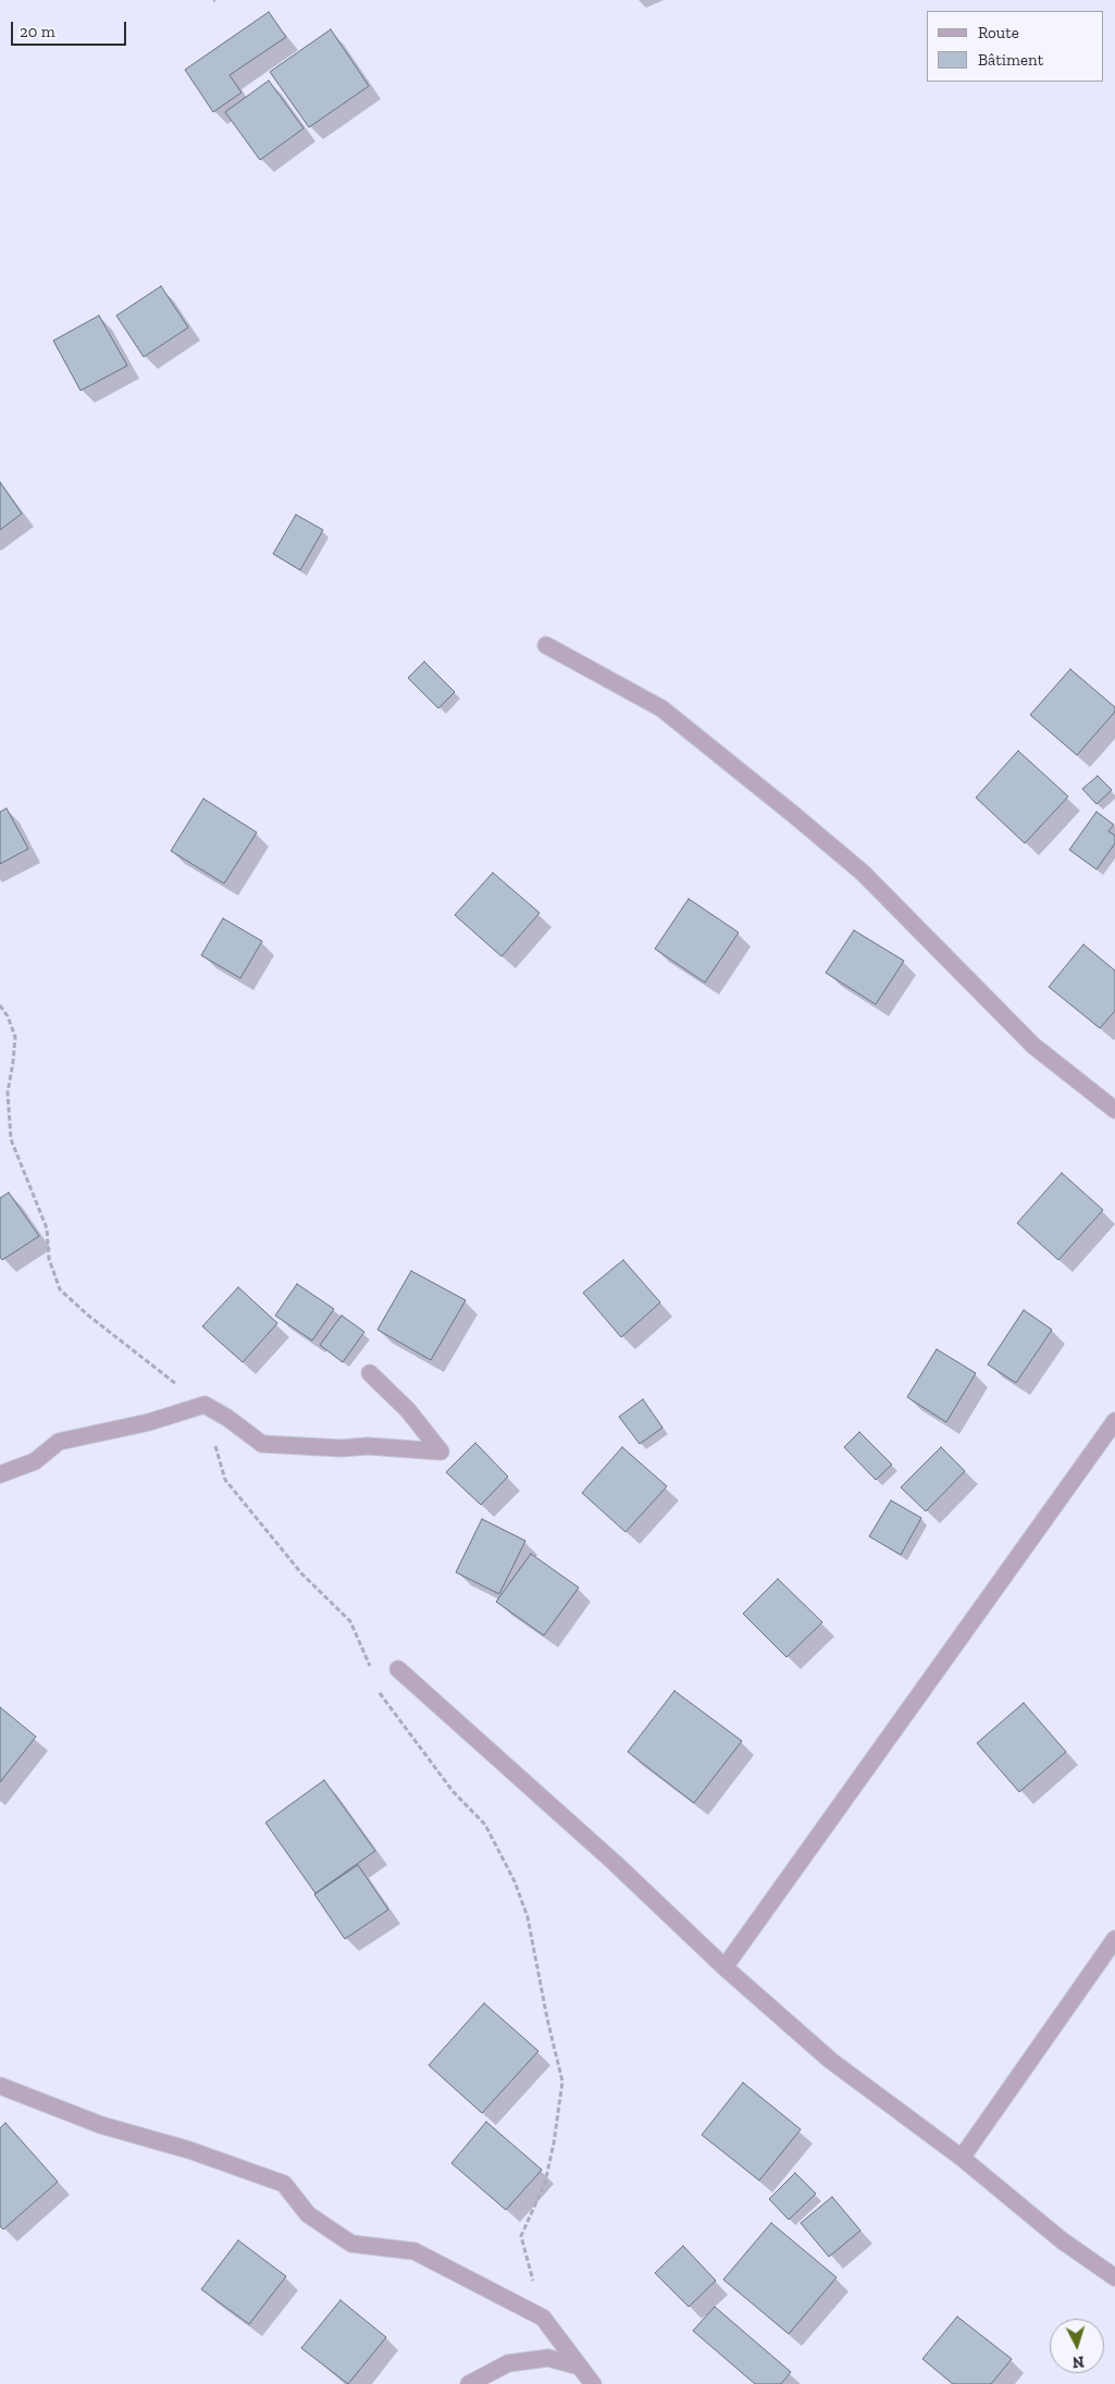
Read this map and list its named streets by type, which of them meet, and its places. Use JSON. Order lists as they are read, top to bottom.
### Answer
{
  "legend": ["Route", "Bâtiment"],
  "scale_bar": "20 m",
  "north": "bottom"
}
